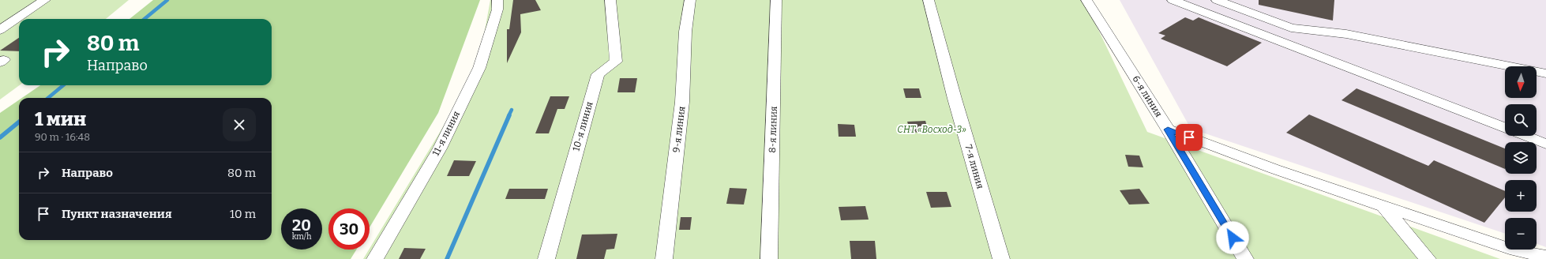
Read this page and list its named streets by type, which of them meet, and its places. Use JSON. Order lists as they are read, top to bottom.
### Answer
{
  "streets": {
    "street": [
      "6-я линия",
      "10-я линия",
      "9-я линия",
      "8-я линия",
      "11-я линия",
      "7-я линия"
    ]
  },
  "parks": ["СНТ «Восход-3»"],
  "north": "bottom",
  "page": {
    "turn": ["80 m", "Направо"],
    "map_buttons": ["+", "−"],
    "heading": ["1 мин", "90 m · 16:48"],
    "list": [
      {
        "name": "Направо",
        "value": "80 m"
      },
      {
        "name": "Пункт назначения",
        "value": "10 m"
      }
    ],
    "speed": "20 km/h",
    "limit": "30"
  }
}
